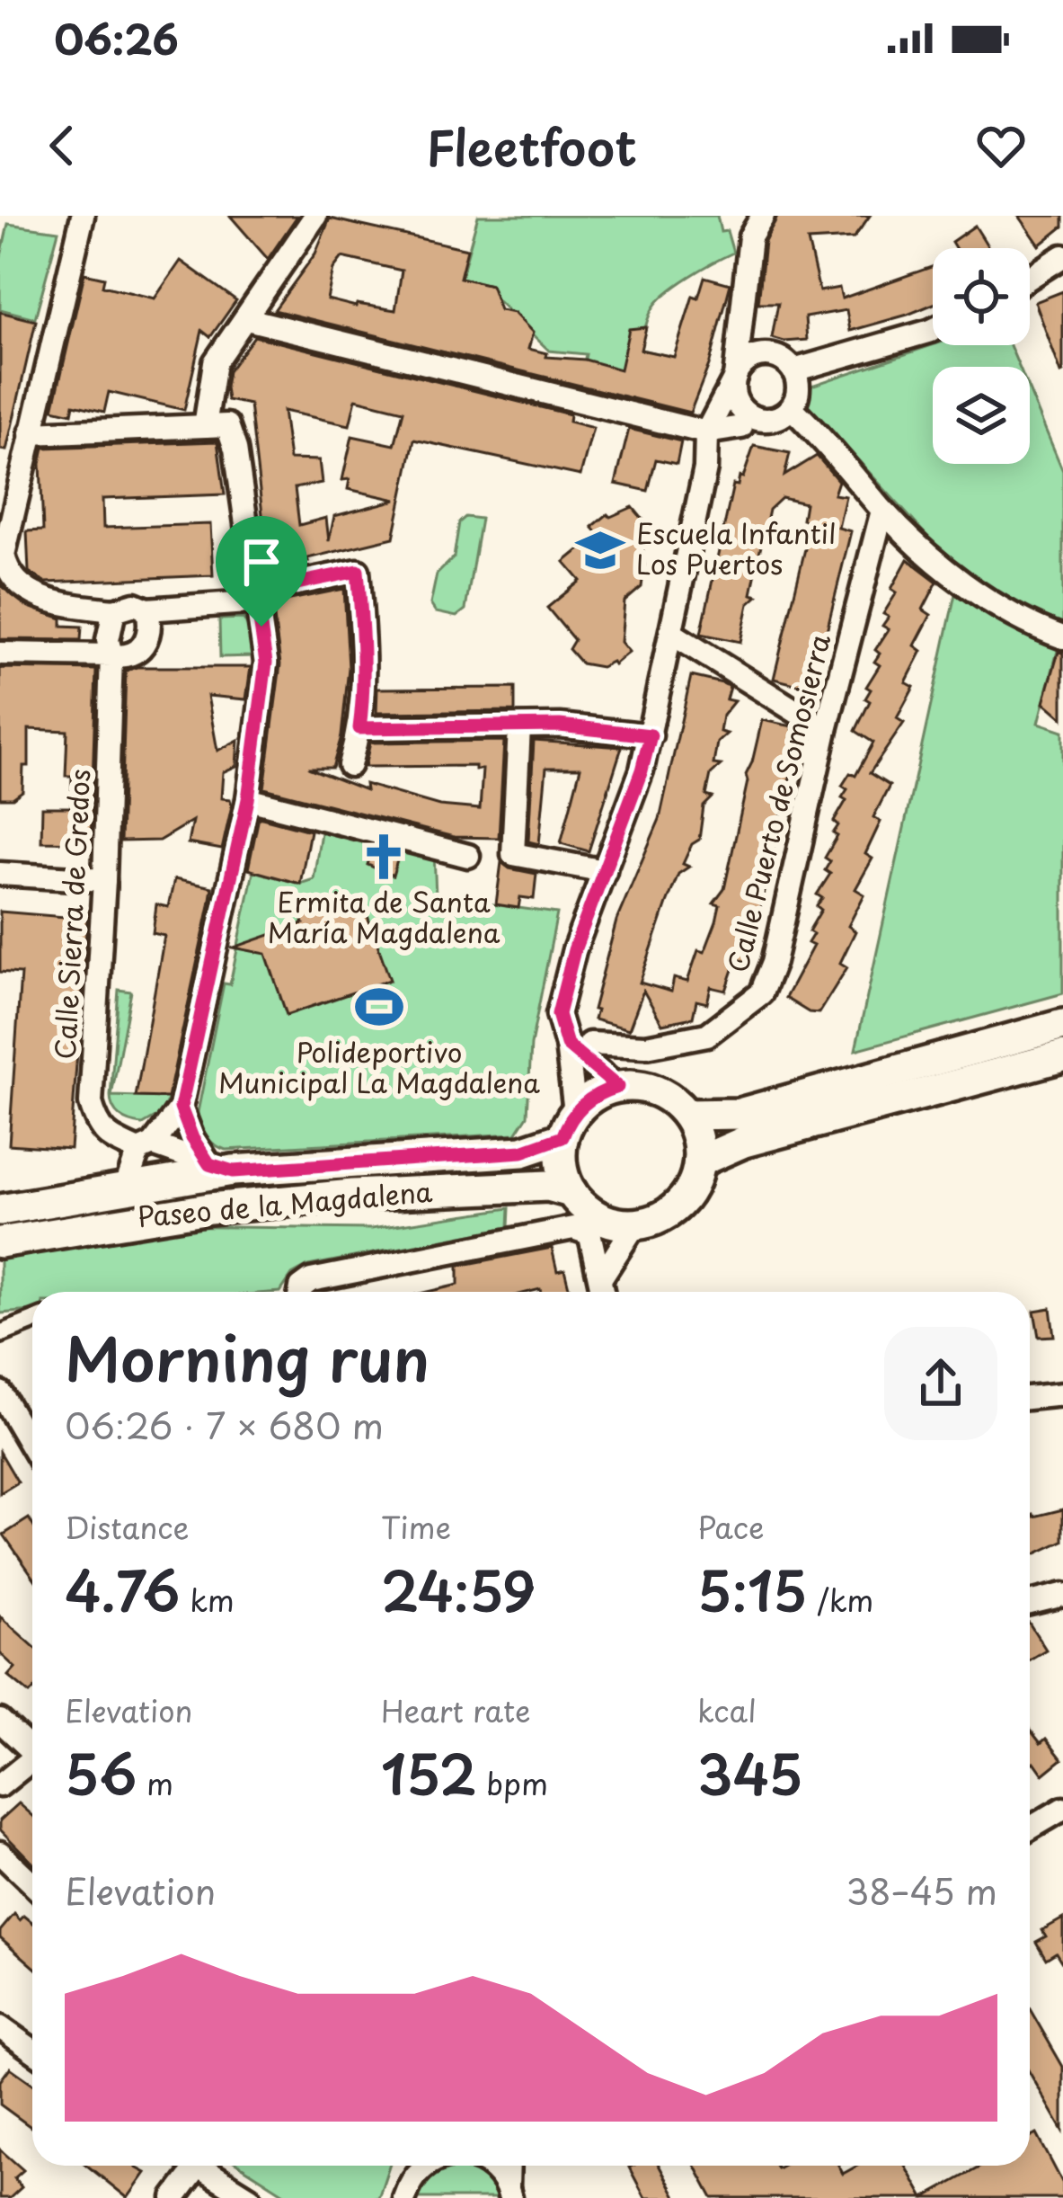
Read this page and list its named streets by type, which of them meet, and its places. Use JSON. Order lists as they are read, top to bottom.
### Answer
{
  "streets": {
    "main road": ["Paseo de la Magdalena"],
    "street": ["Calle Puerto de Somosierra", "Calle Sierra de Gredos"]
  },
  "crossings": [
    ["Calle Sierra de Gredos", "Paseo de la Magdalena"]
  ],
  "places": {
    "school or university": ["Escuela Infantil Los Puertos"],
    "church": ["Ermita de Santa María Magdalena"],
    "sports": ["Polideportivo Municipal La Magdalena"]
  },
  "page": {
    "status": "06:26",
    "header": "Fleetfoot",
    "heading": ["Morning run", "06:26 · 7 × 680 m"],
    "stats": [
      ["Distance", "4.76 km"],
      ["Time", "24:59"],
      ["Pace", "5:15 /km"],
      ["Elevation", "56 m"],
      ["Heart rate", "152 bpm"],
      ["kcal", "345"]
    ],
    "chart": ["Elevation", "38–45 m"]
  }
}
